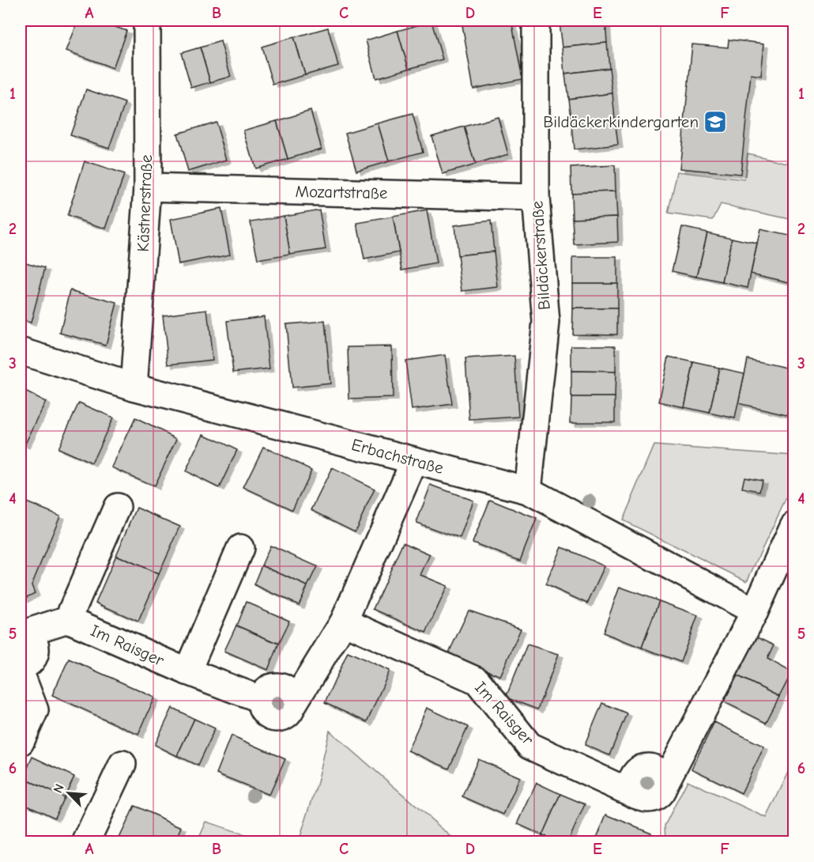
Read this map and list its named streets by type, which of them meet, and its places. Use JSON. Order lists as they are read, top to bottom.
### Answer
{
  "streets": {
    "street": [
      "Mozartstraße",
      "Kästnerstraße",
      "Bildäckerstraße",
      "Erbachstraße",
      "Im Raisger"
    ]
  },
  "crossings": [
    ["Mozartstraße", "Kästnerstraße"],
    ["Mozartstraße", "Bildäckerstraße"],
    ["Kästnerstraße", "Erbachstraße"],
    ["Bildäckerstraße", "Erbachstraße"],
    ["Erbachstraße", "Im Raisger"]
  ],
  "places": {
    "school or university": ["Bildäckerkindergarten"]
  },
  "north": "top left",
  "grid": {
    "columns": [
      "A",
      "B",
      "C",
      "D",
      "E",
      "F"
    ],
    "rows": [
      "1",
      "2",
      "3",
      "4",
      "5",
      "6"
    ]
  }
}
